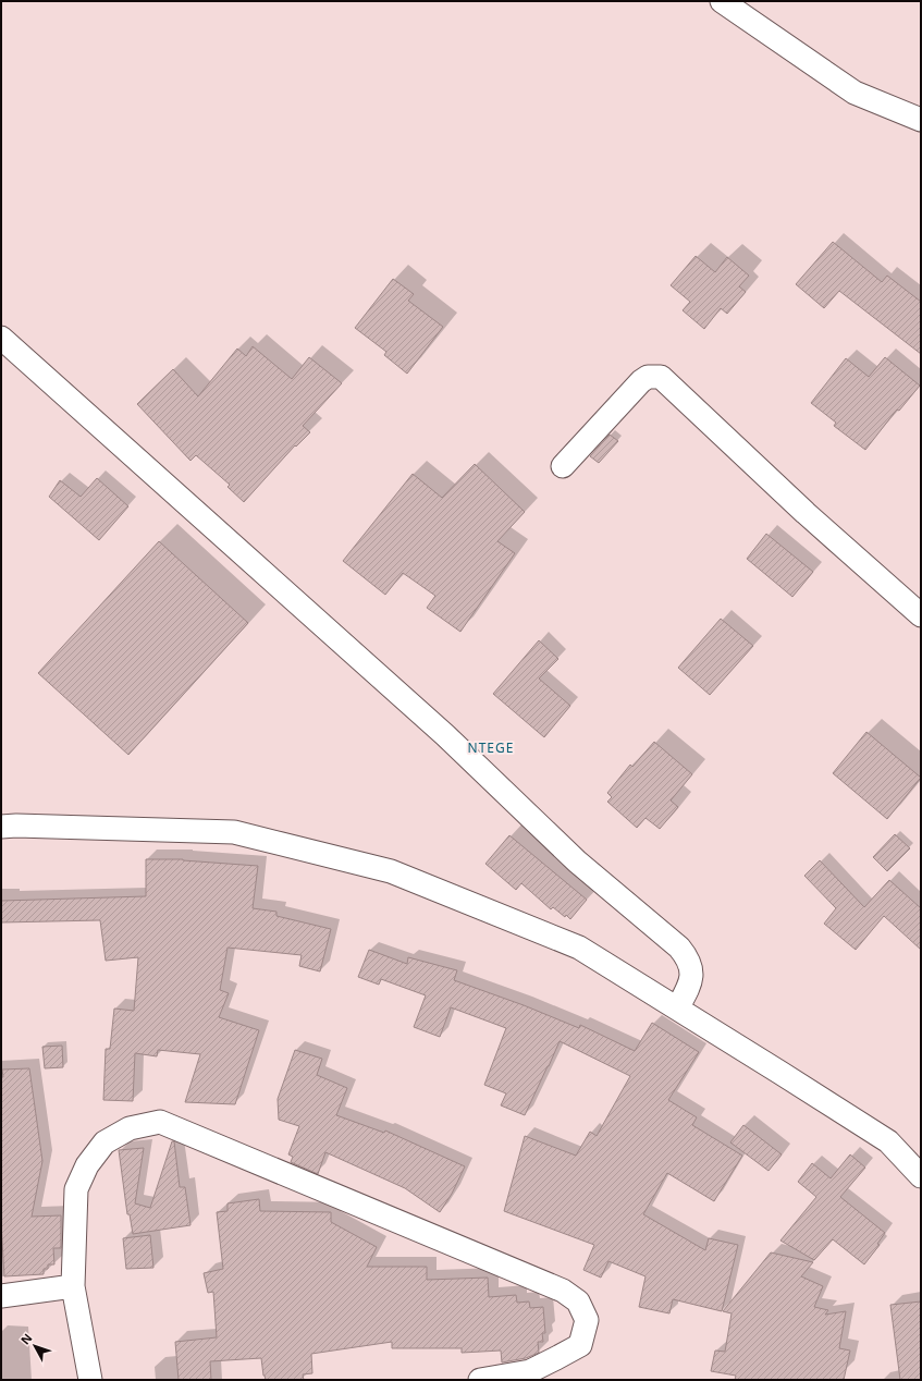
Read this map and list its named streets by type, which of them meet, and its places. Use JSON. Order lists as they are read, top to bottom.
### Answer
{
  "districts": ["NTEGE"],
  "north": "top left"
}
